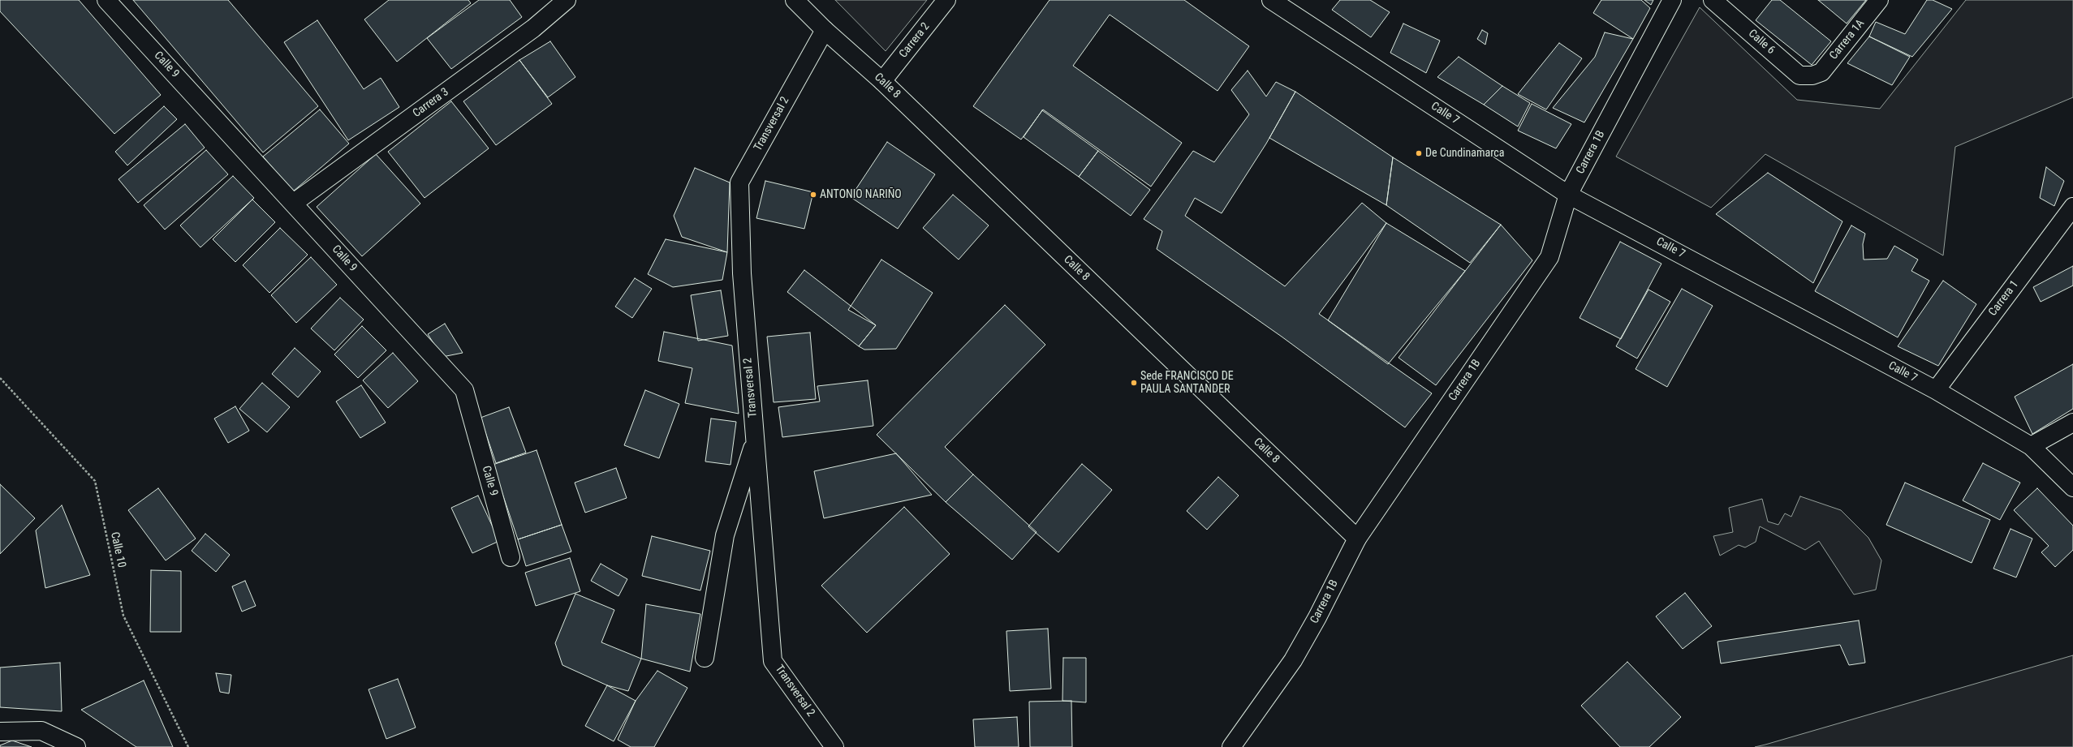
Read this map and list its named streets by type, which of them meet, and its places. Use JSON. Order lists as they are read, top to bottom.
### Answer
{
  "streets": {
    "street": [
      "Carrera 1A",
      "Carrera 2",
      "Calle 6",
      "Calle 9",
      "Calle 8",
      "Carrera 3",
      "Calle 7",
      "Transversal 2",
      "Carrera 1B",
      "Carrera 1"
    ],
    "path": ["Calle 10"]
  },
  "crossings": [
    ["Carrera 1A", "Calle 6"],
    ["Carrera 2", "Calle 8"],
    ["Calle 9", "Carrera 3"],
    ["Calle 8", "Transversal 2"],
    ["Calle 8", "Carrera 1B"],
    ["Calle 7", "Carrera 1B"],
    ["Calle 7", "Carrera 1"]
  ],
  "places": ["De Cundinamarca", "ANTONIO NARIÑO", "Sede FRANCISCO DE PAULA SANTANDER"]
}
